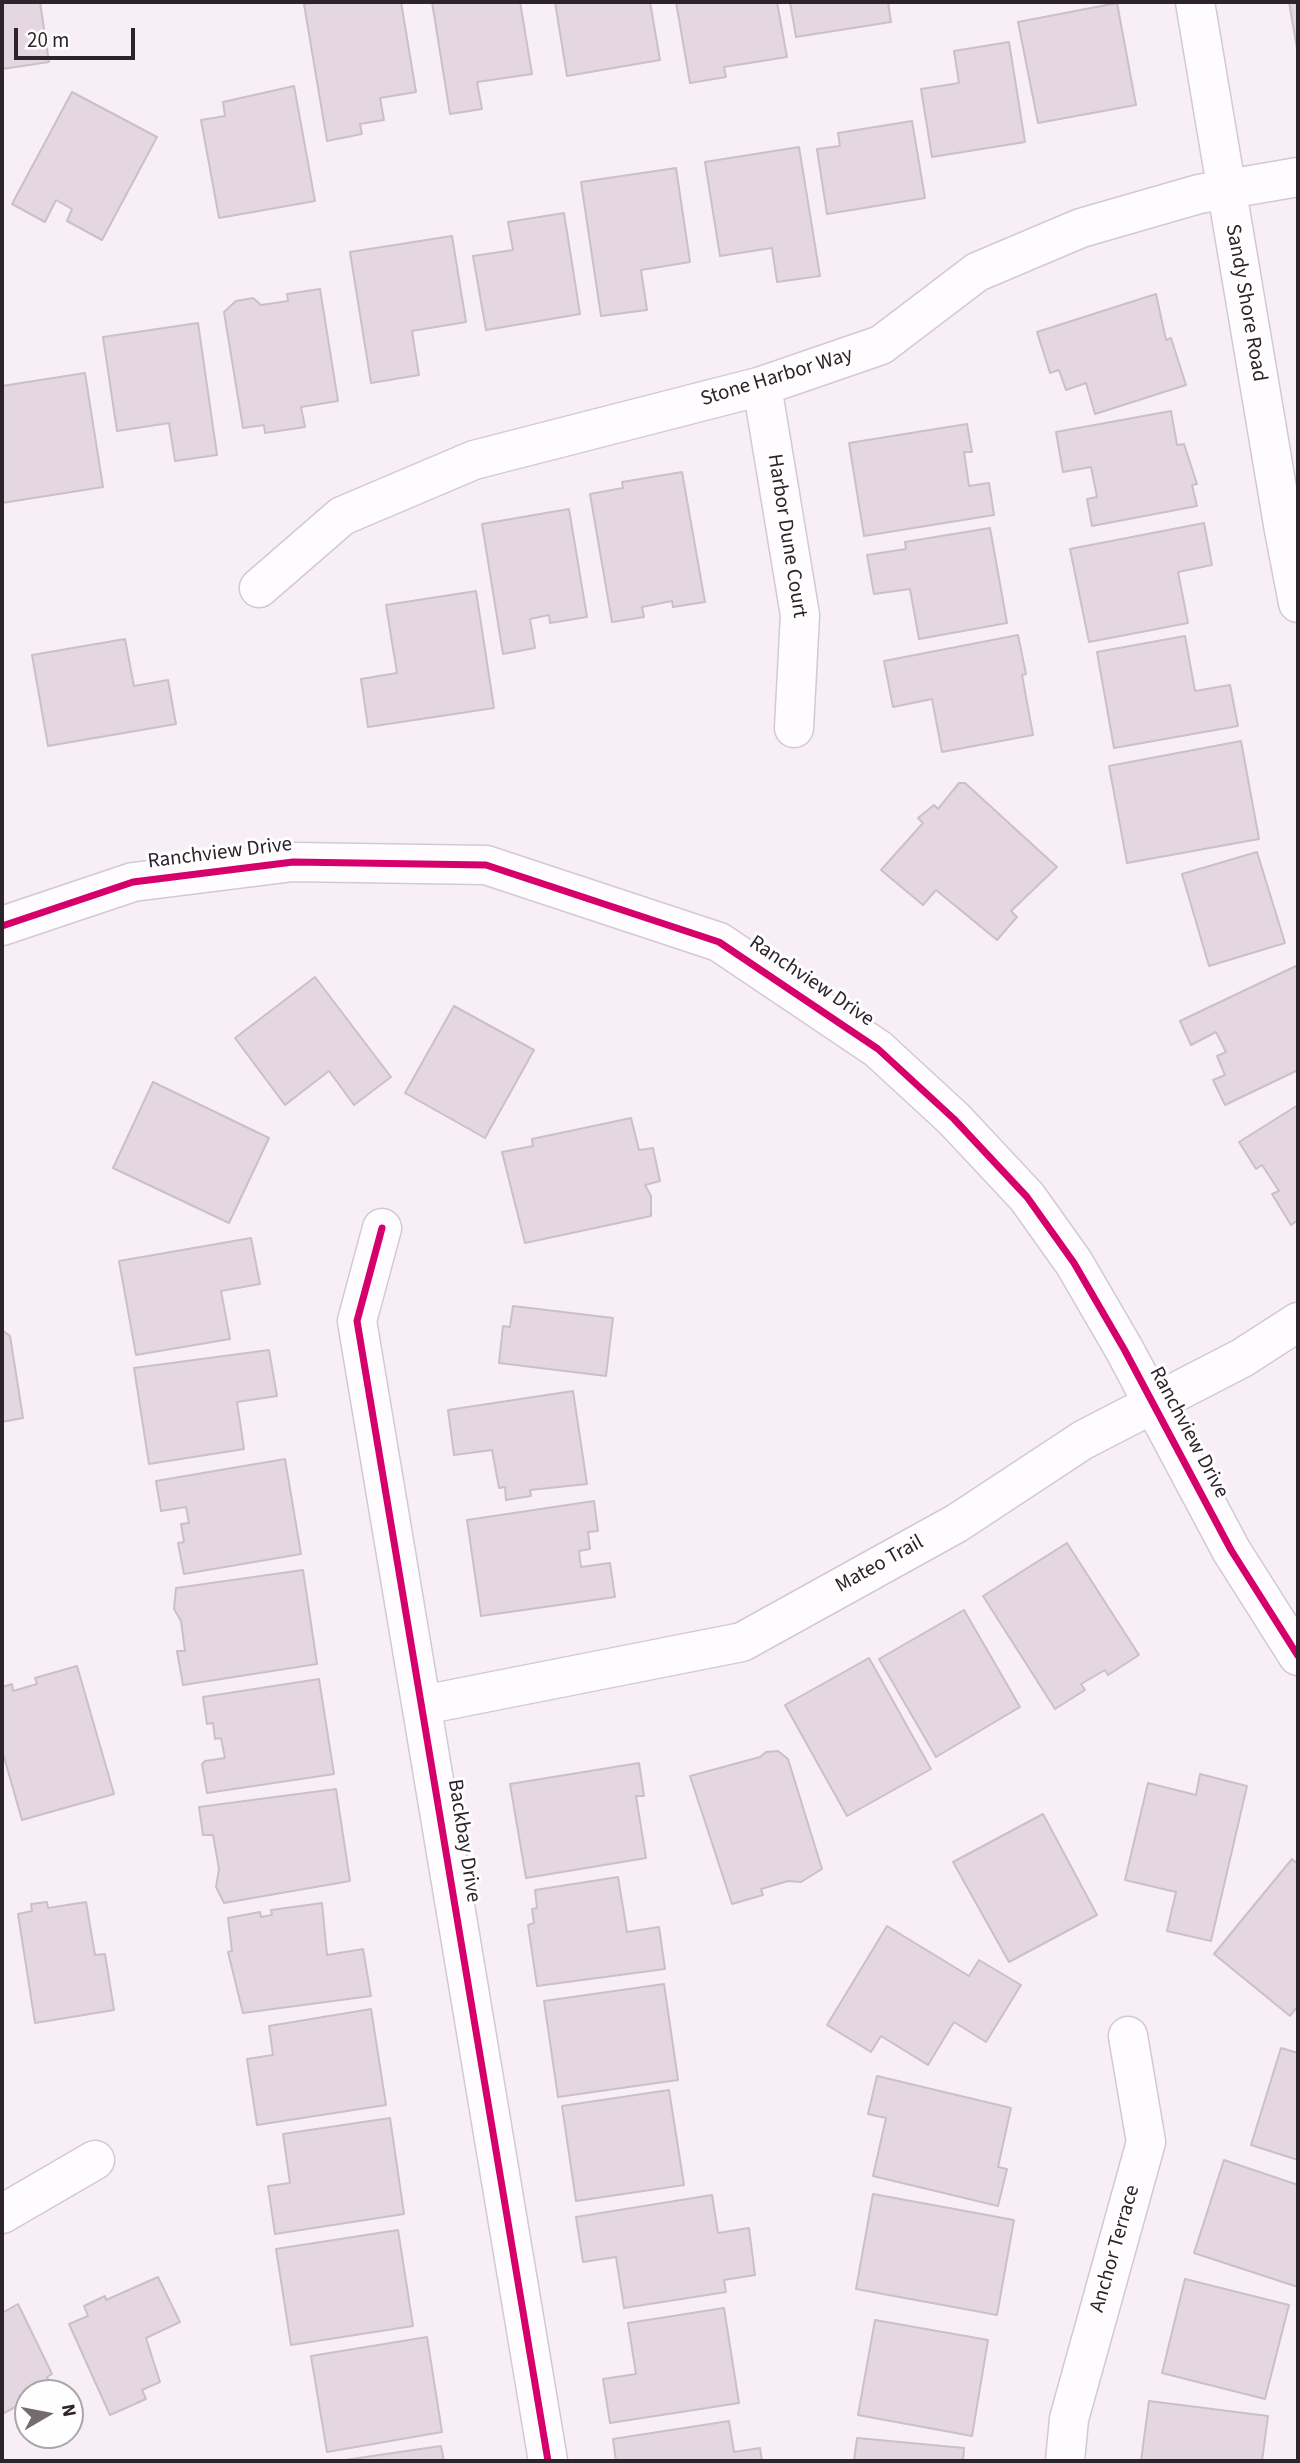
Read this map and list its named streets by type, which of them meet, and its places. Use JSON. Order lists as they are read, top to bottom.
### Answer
{
  "streets": {
    "street": [
      "Sandy Shore Road",
      "Stone Harbor Way",
      "Harbor Dune Court",
      "Ranchview Drive",
      "Mateo Trail",
      "Backbay Drive",
      "Anchor Terrace"
    ]
  },
  "crossings": [
    ["Sandy Shore Road", "Stone Harbor Way"],
    ["Stone Harbor Way", "Harbor Dune Court"],
    ["Ranchview Drive", "Mateo Trail"],
    ["Mateo Trail", "Backbay Drive"]
  ],
  "scale_bar": "20 m",
  "north": "right"
}
